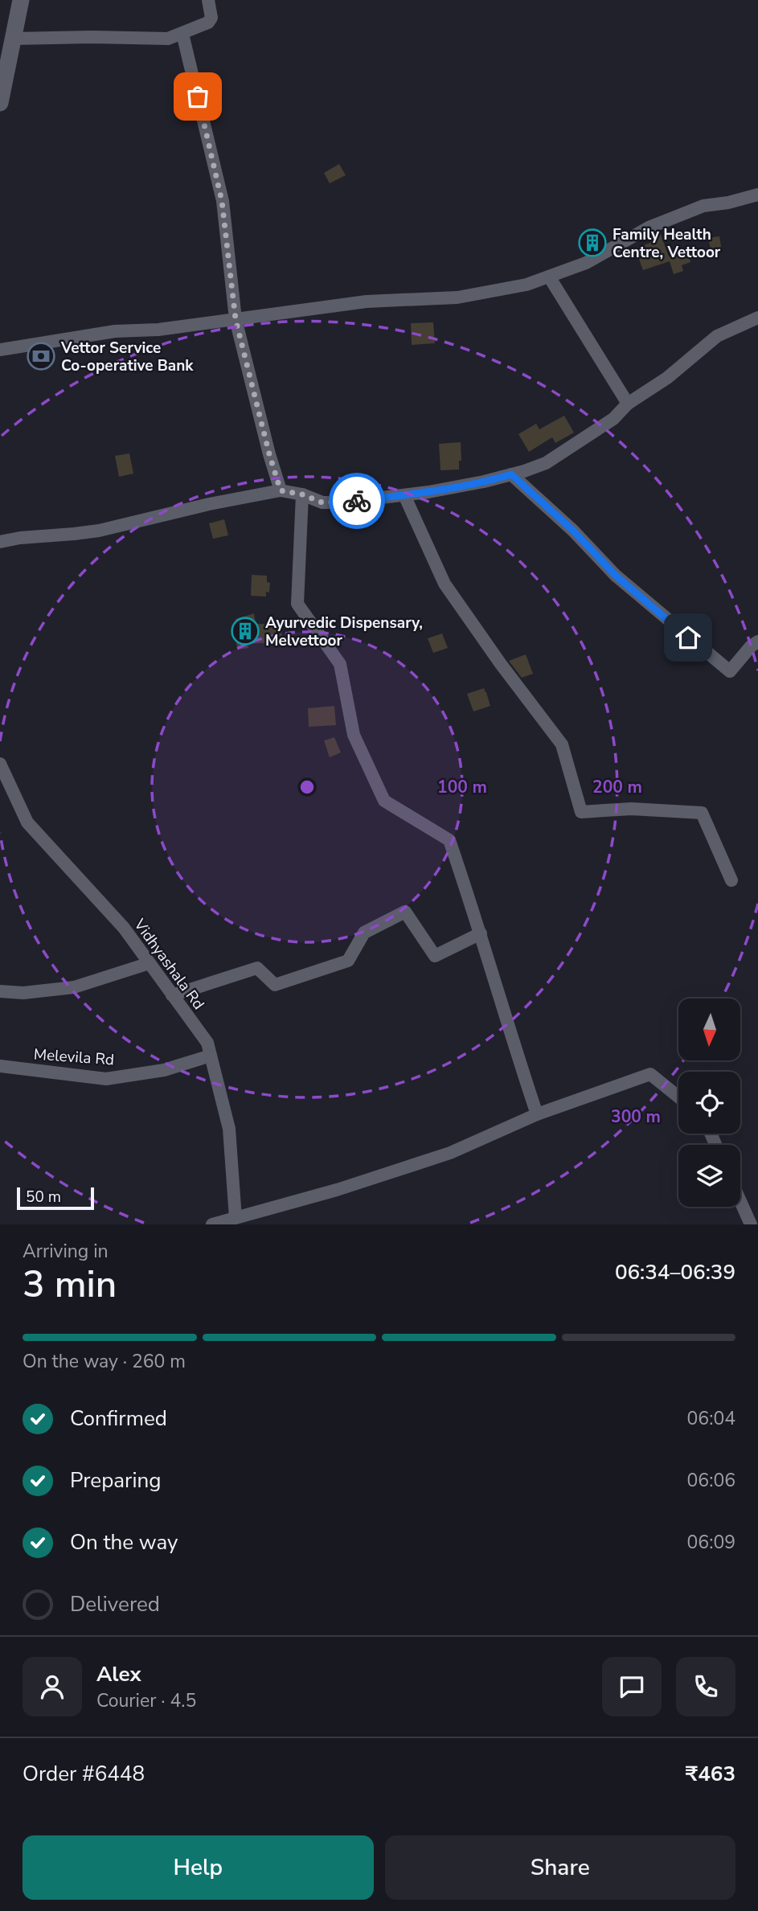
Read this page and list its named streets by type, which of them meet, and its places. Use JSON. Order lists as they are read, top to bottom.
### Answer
{
  "streets": {
    "street": ["Vidhyashala Rd", "Melevila Rd"]
  },
  "crossings": [
    ["Vidhyashala Rd", "Melevila Rd"]
  ],
  "places": {
    "building": ["Family Health Centre, Vettoor", "Ayurvedic Dispensary, Melvettoor"],
    "bank": ["Vettor Service Co-operative Bank"]
  },
  "scale_bar": "50 m",
  "north": "bottom",
  "page": {
    "scale": "50 m",
    "heading": ["3 min", "Arriving in", "06:34–06:39"],
    "panel": [
      "Alex",
      "Courier · 4.5",
      "Order #6448",
      "₹463"
    ],
    "bar": "On the way · 260 m",
    "list": [
      ["Confirmed", "06:04"],
      ["Preparing", "06:06"],
      ["On the way", "06:09"],
      "Delivered"
    ],
    "buttons": ["Help", "Share"]
  },
  "rings": ["100 m", "200 m", "300 m"]
}
